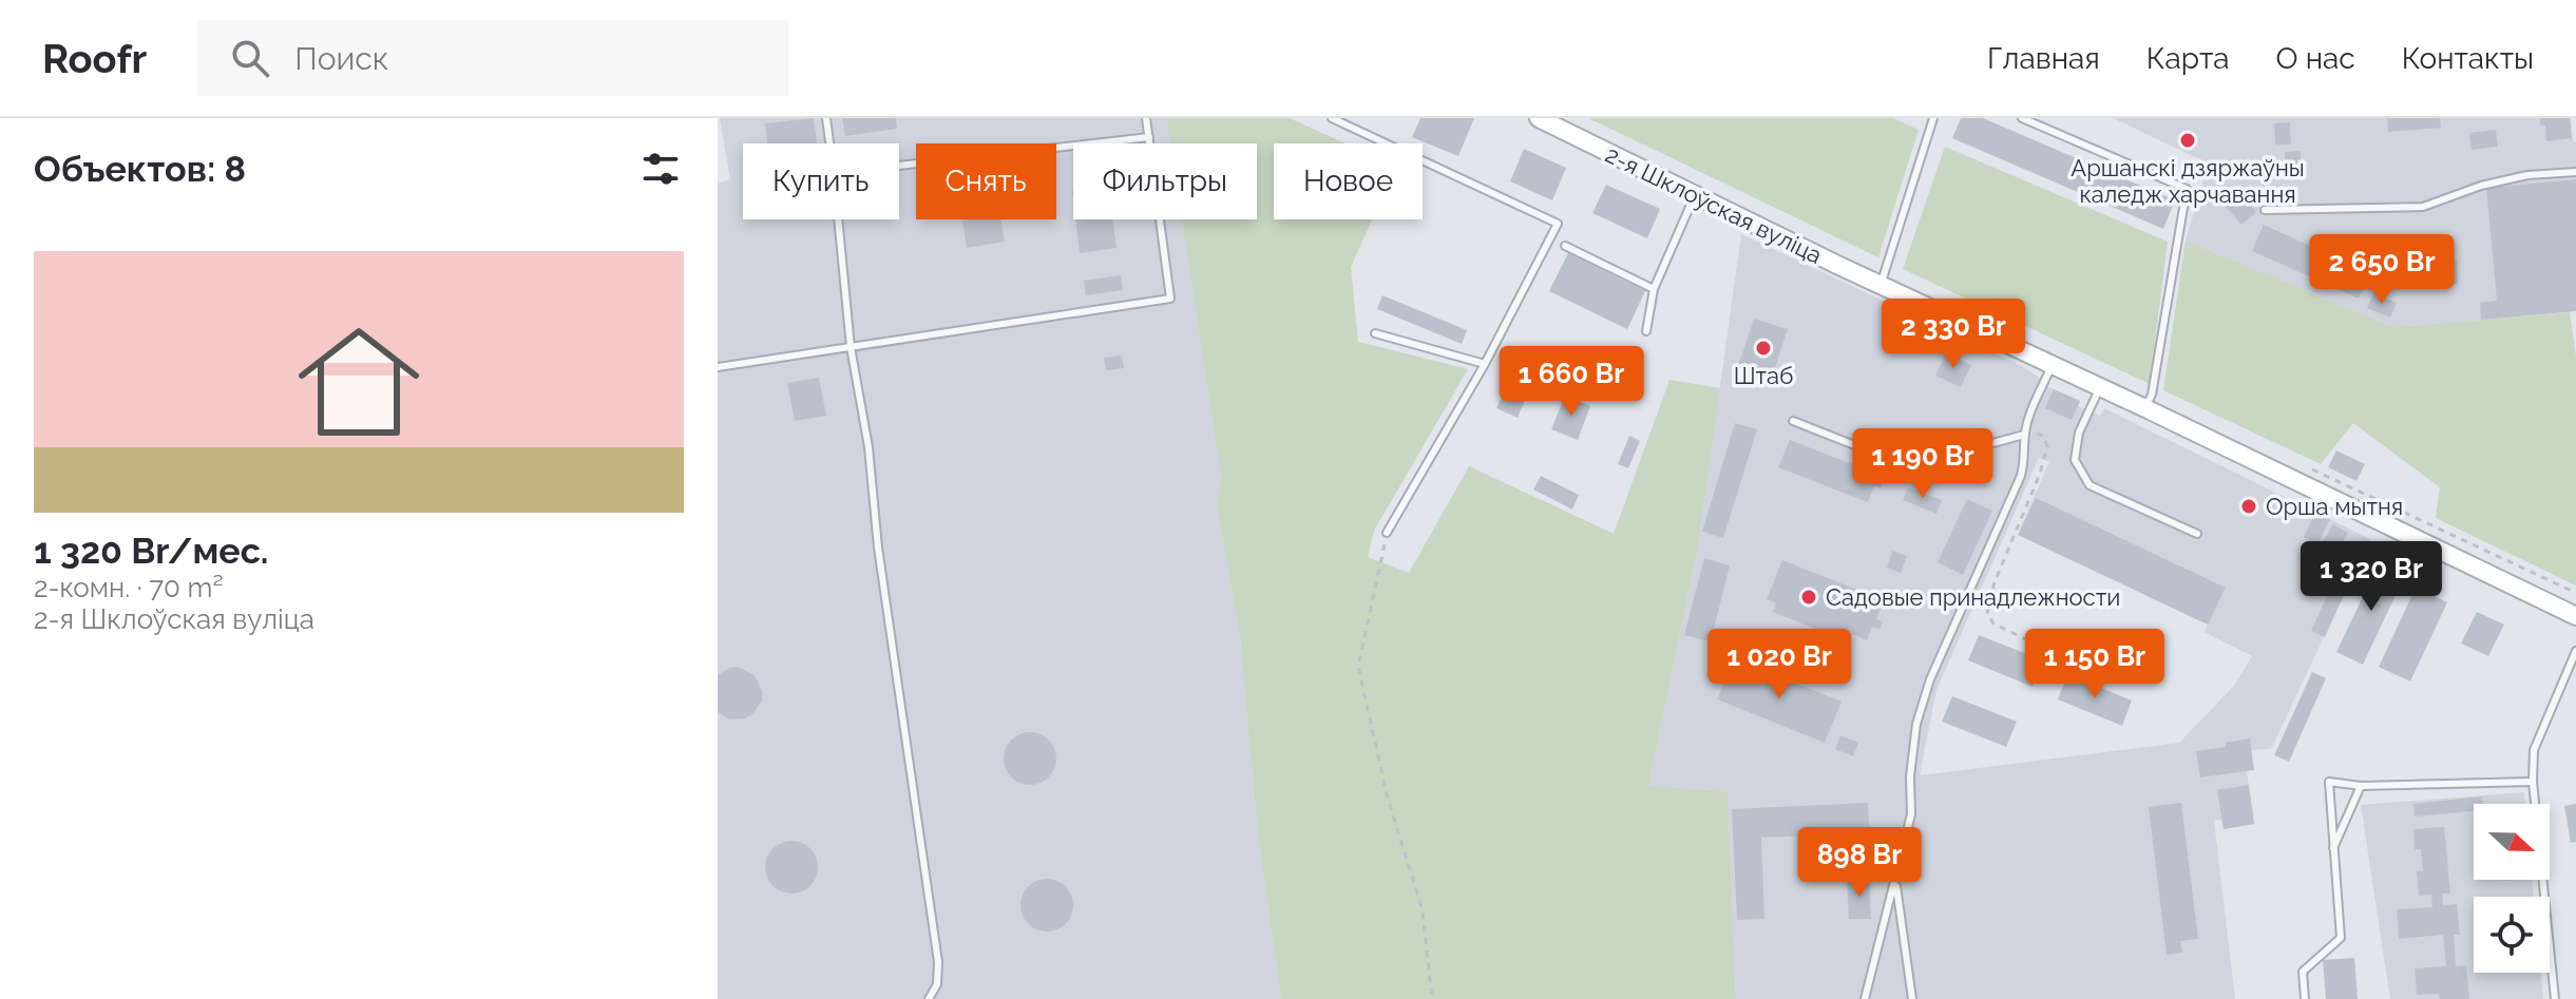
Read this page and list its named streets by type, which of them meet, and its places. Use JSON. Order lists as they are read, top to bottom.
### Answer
{
  "streets": {
    "street": ["2-я Шклоўская вуліца"]
  },
  "places": [
    "Аршанскі дзяржаўны каледж харчавання",
    "Штаб",
    "Орша мытня",
    "Садовые принадлежности"
  ],
  "north": "right",
  "page": {
    "header": "Roofr",
    "search": "Поиск",
    "nav": [
      "Главная",
      "Карта",
      "О нас",
      "Контакты"
    ],
    "heading": "Объектов: 8",
    "chip": [
      "Купить",
      "Снять",
      "Фильтры",
      "Новое"
    ],
    "list": [
      {
        "name": "1 320 Br/мес.",
        "note": "2-комн. · 70 m² · 2-я Шклоўская вуліца"
      }
    ],
    "price": [
      "2 650 Br",
      "2 330 Br",
      "1 660 Br",
      "1 190 Br",
      "1 320 Br",
      "1 020 Br",
      "1 150 Br",
      "898 Br"
    ]
  }
}
